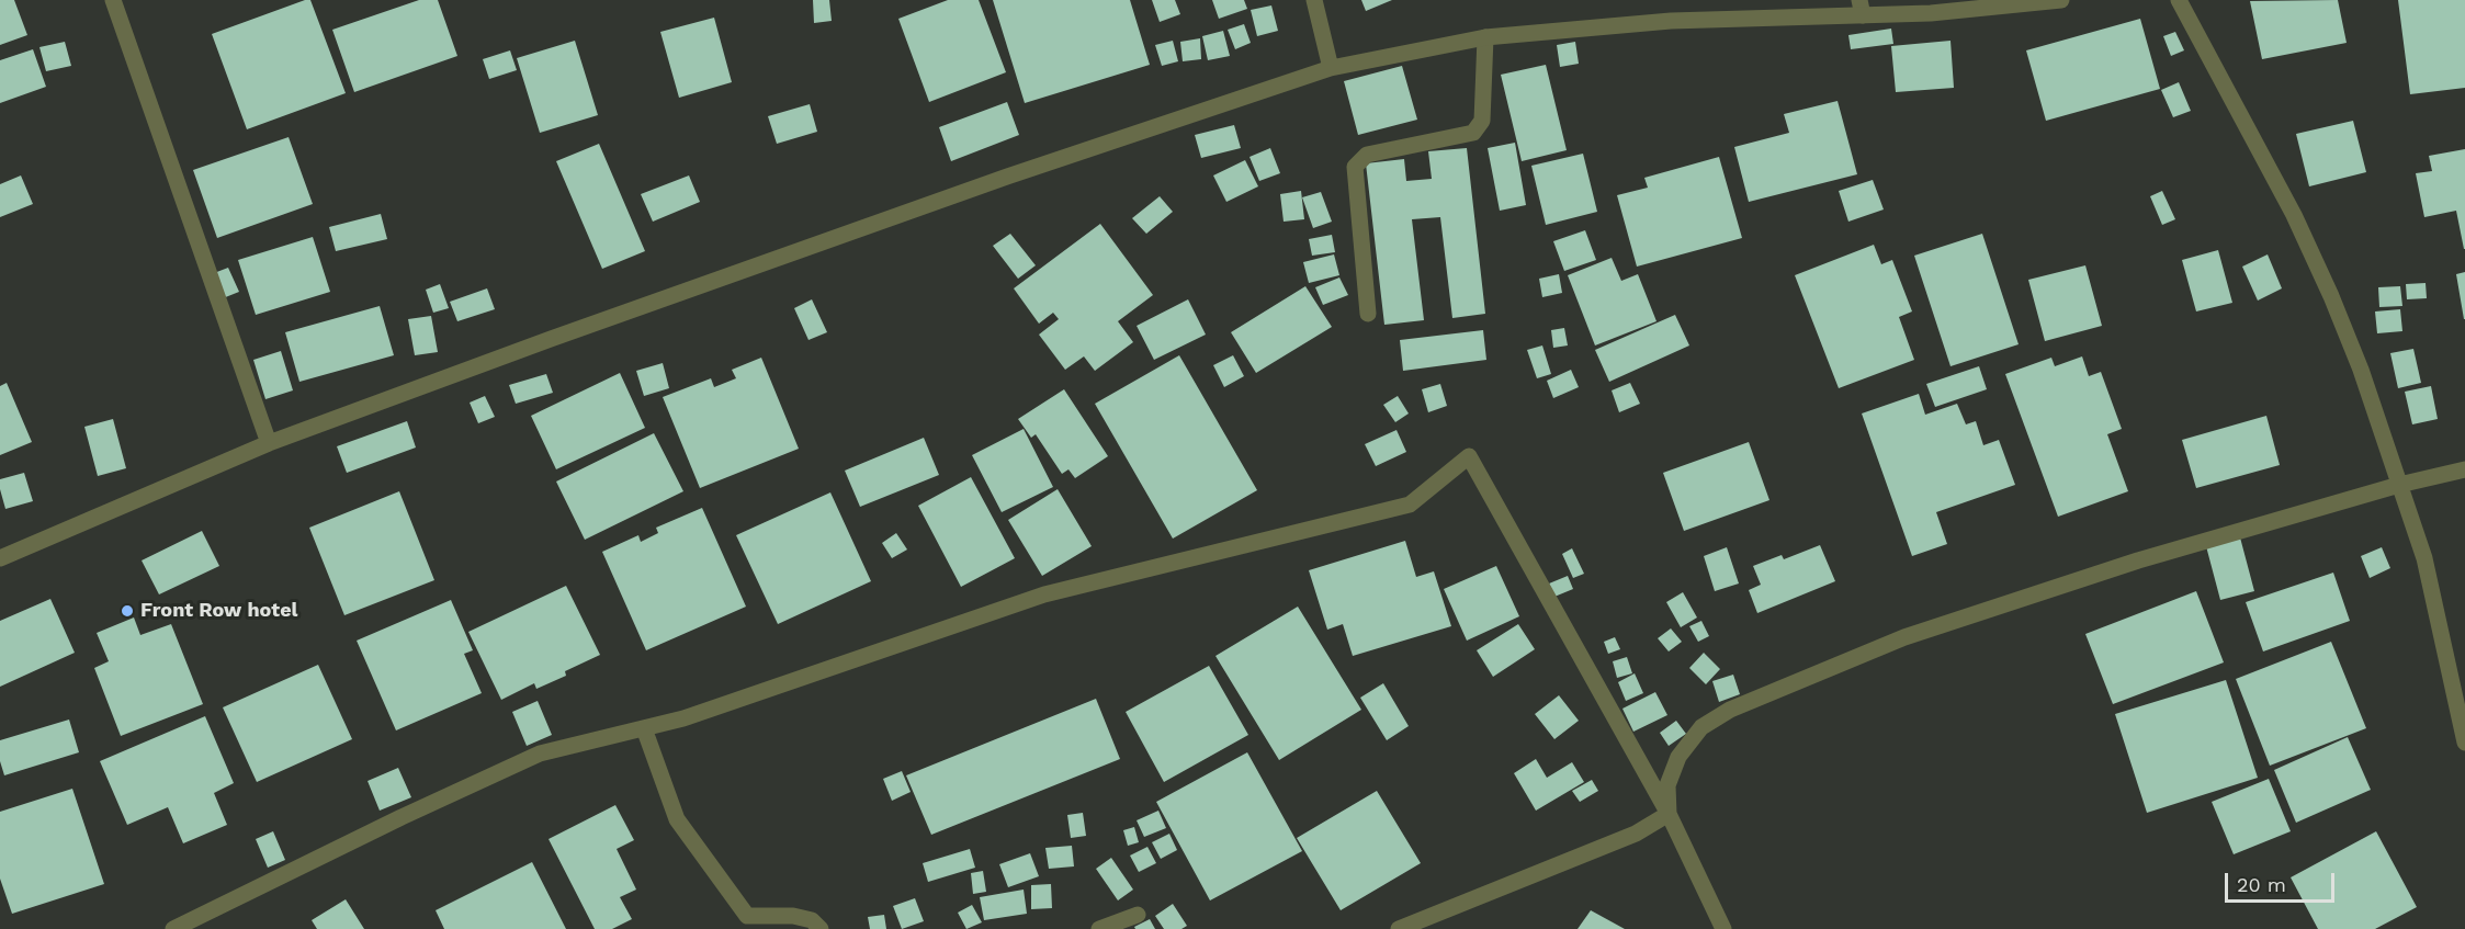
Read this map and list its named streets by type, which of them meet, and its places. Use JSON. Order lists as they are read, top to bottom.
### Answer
{
  "places": ["Front Row hotel"],
  "scale_bar": "20 m"
}
